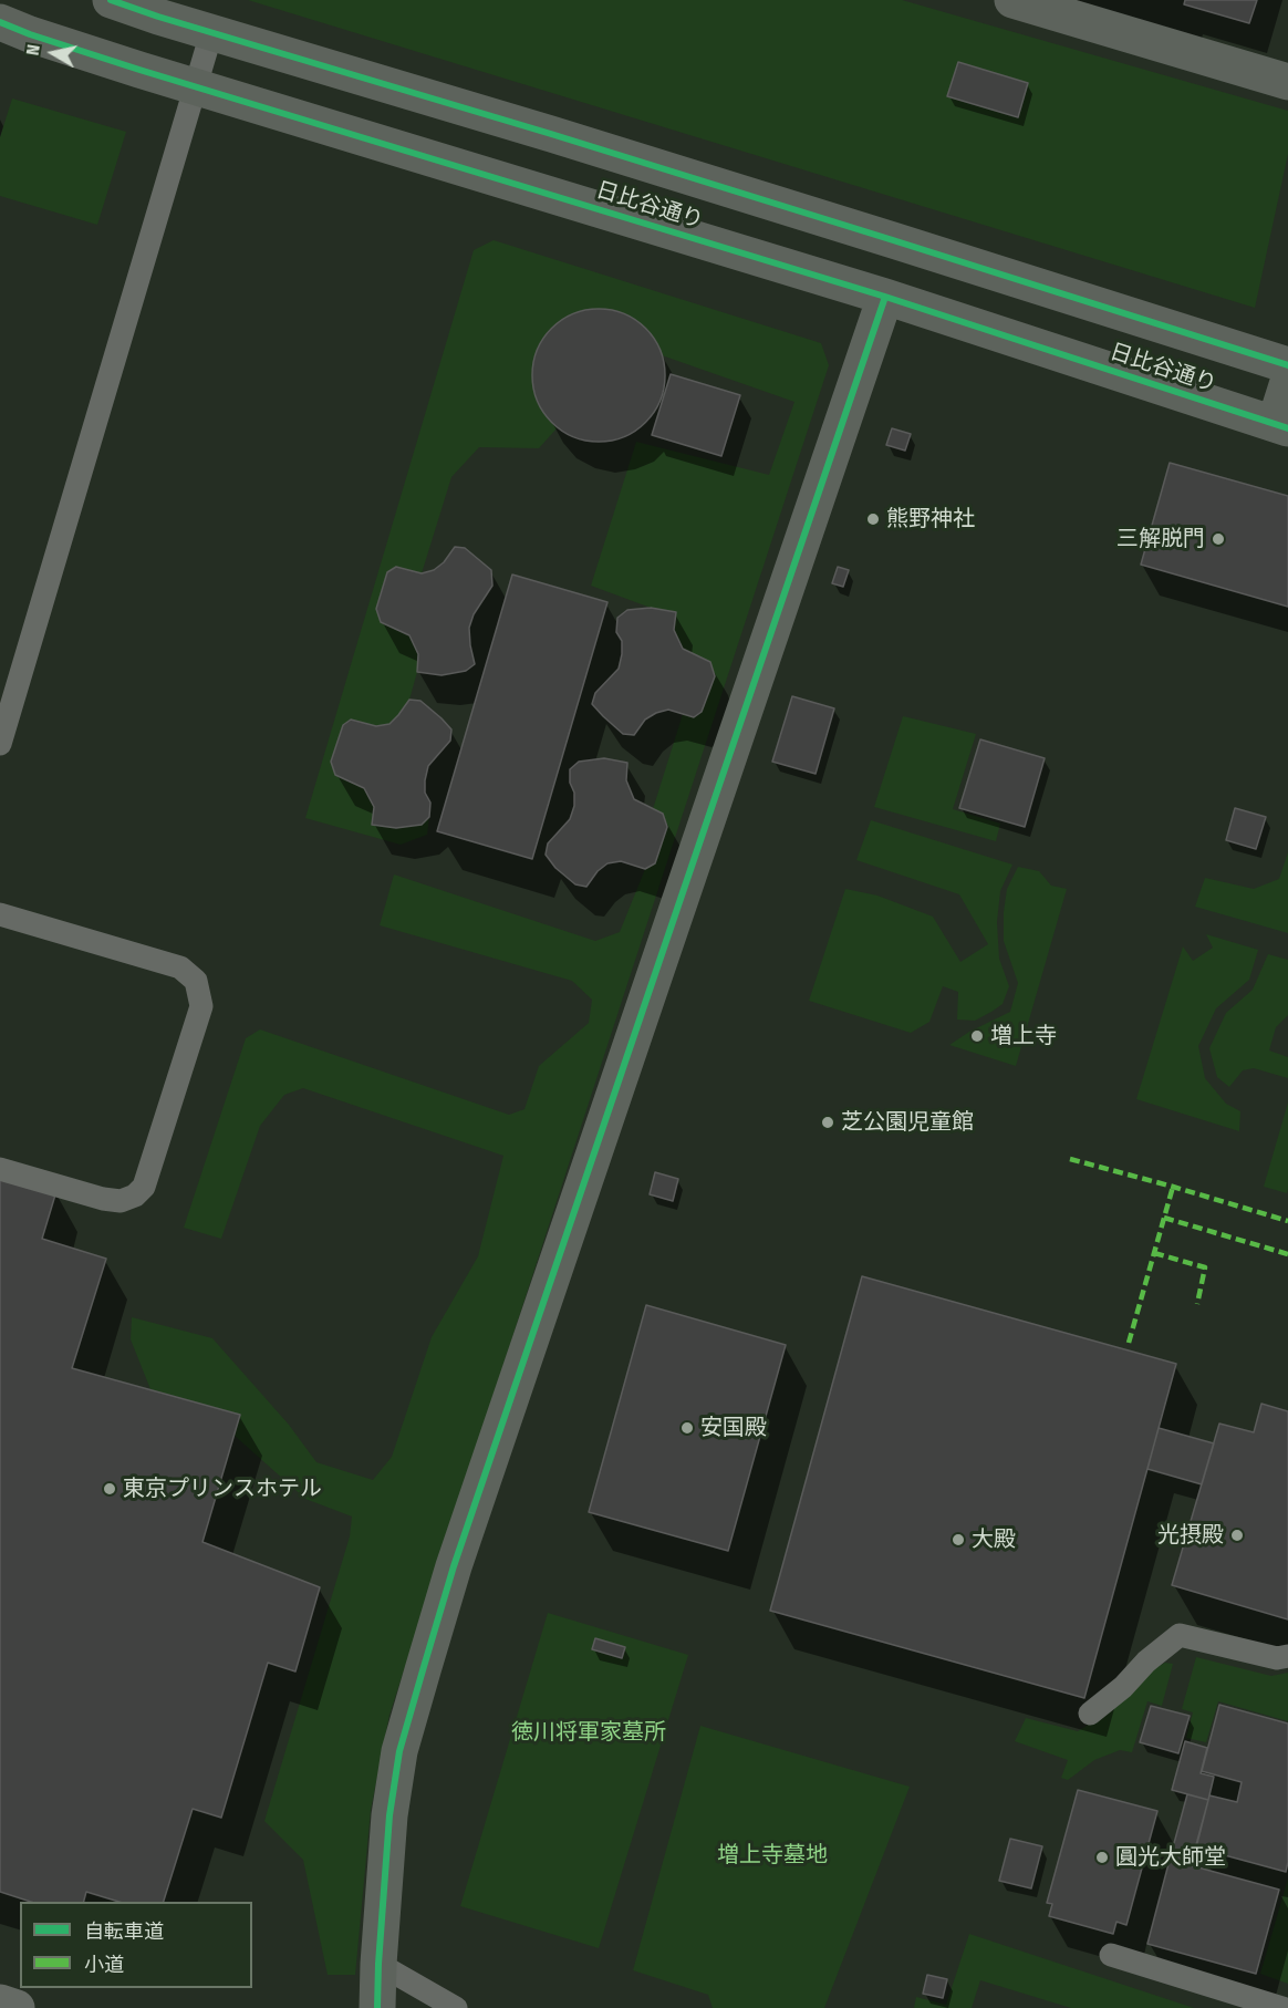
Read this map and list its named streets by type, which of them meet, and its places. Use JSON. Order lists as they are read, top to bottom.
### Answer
{
  "streets": {
    "main road": ["日比谷通り"]
  },
  "parks": ["徳川将軍家墓所", "増上寺墓地"],
  "places": [
    "熊野神社",
    "三解脱門",
    "増上寺",
    "芝公園児童館",
    "安国殿",
    "東京プリンスホテル",
    "光摂殿",
    "大殿",
    "圓光大師堂"
  ],
  "legend": ["自転車道", "小道"],
  "north": "left"
}
